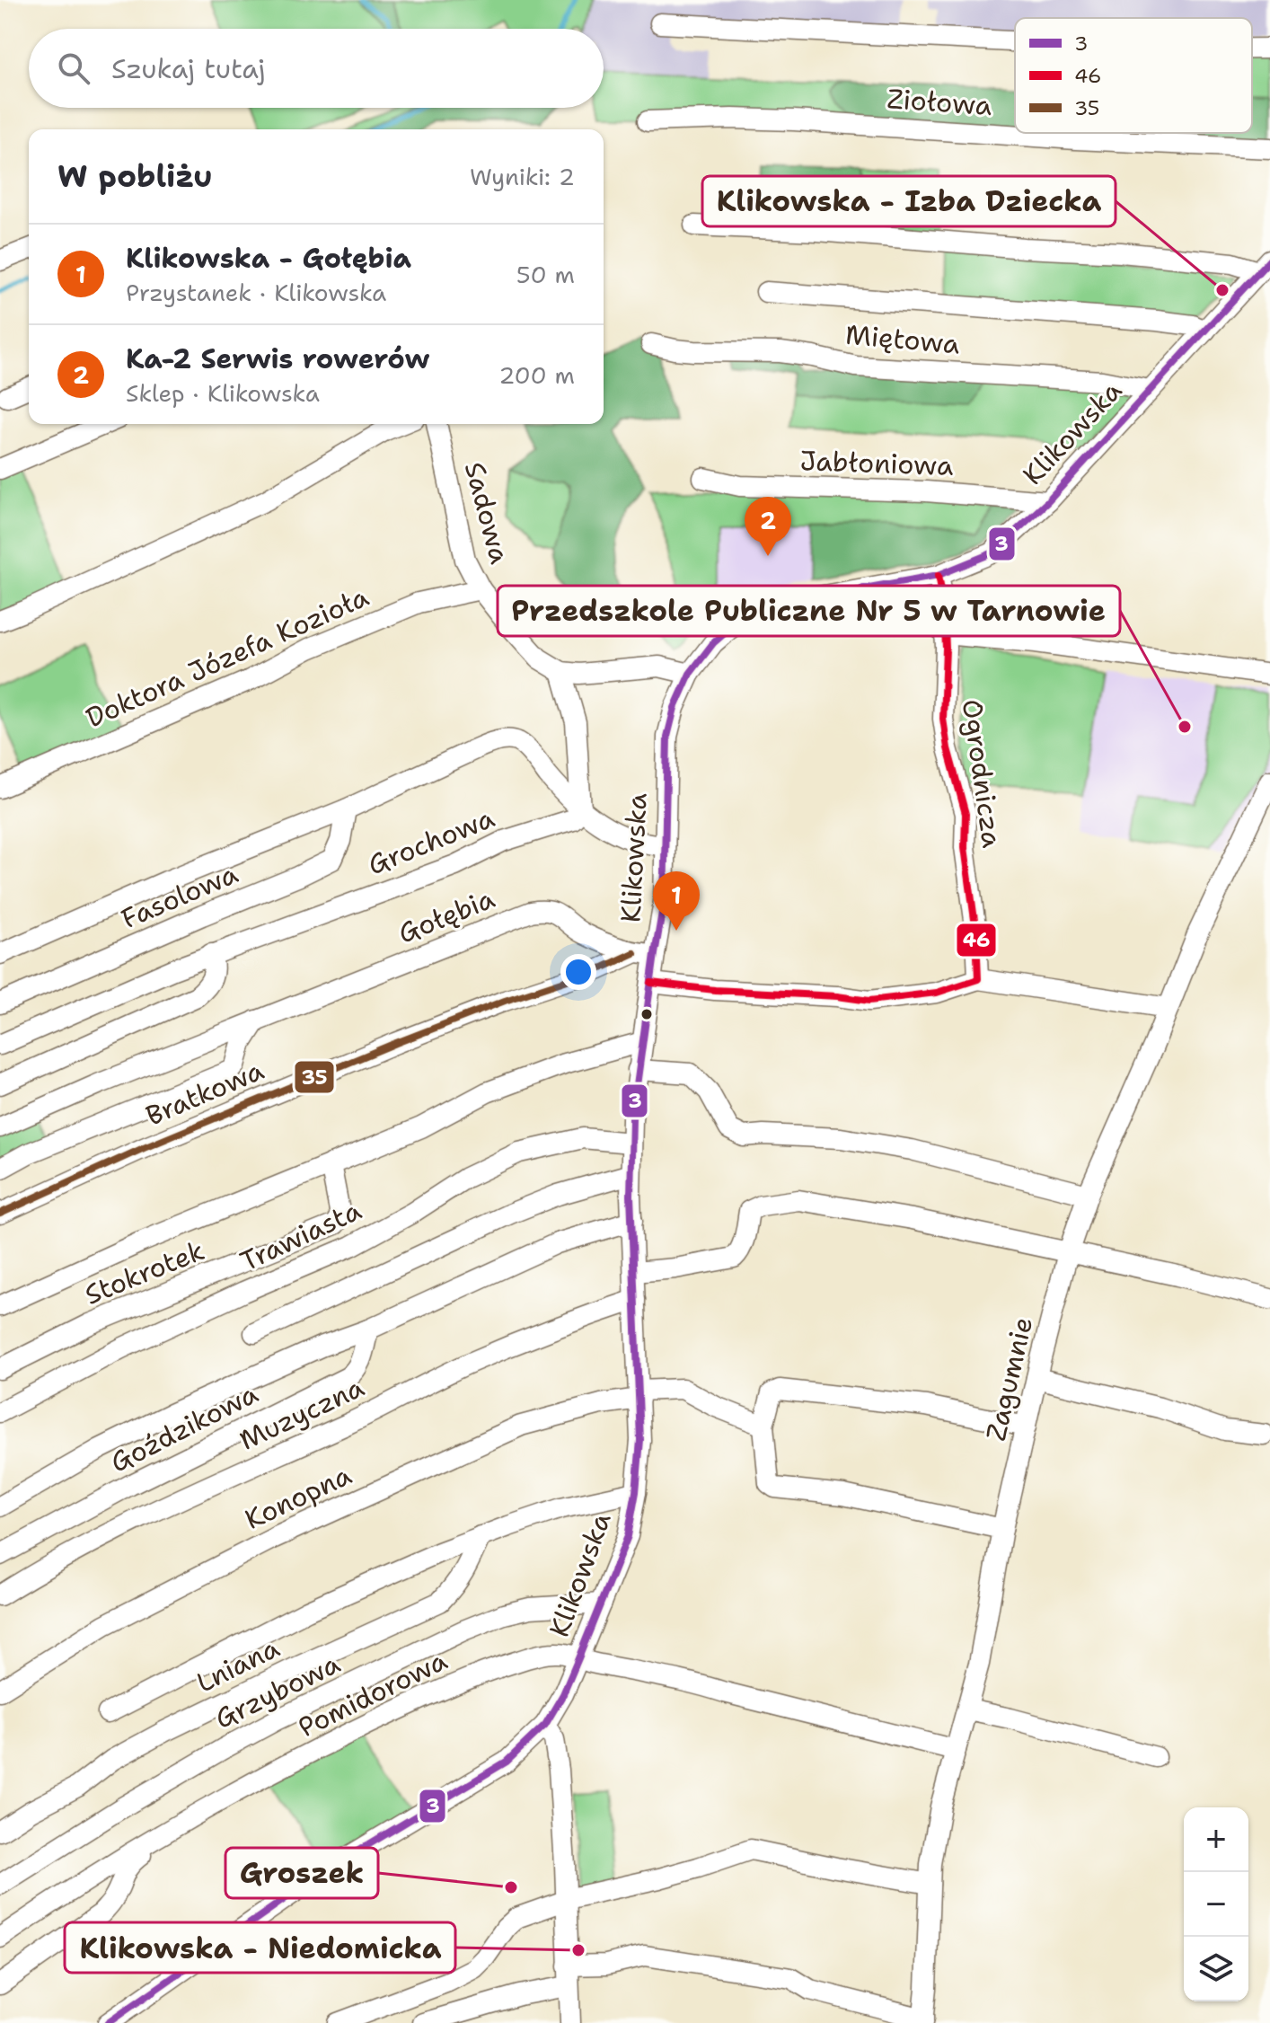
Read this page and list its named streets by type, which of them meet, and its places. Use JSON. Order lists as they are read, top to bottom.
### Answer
{
  "streets": {
    "street": [
      "Ziołowa",
      "Miętowa",
      "Klikowska",
      "Jabłoniowa",
      "Sadowa",
      "Doktora Józefa Kozioła",
      "Ogrodnicza",
      "Grochowa",
      "Fasolowa",
      "Gołębia",
      "Bratkowa",
      "Trawiasta",
      "Stokrotek",
      "Zagumnie",
      "Muzyczna",
      "Goździkowa",
      "Konopna",
      "Lniana",
      "Grzybowa",
      "Pomidorowa"
    ]
  },
  "crossings": [
    ["Miętowa", "Klikowska"],
    ["Klikowska", "Jabłoniowa"],
    ["Klikowska", "Ogrodnicza"],
    ["Klikowska", "Gołębia"],
    ["Klikowska", "Trawiasta"],
    ["Klikowska", "Stokrotek"],
    ["Klikowska", "Muzyczna"],
    ["Klikowska", "Goździkowa"],
    ["Klikowska", "Konopna"],
    ["Klikowska", "Lniana"],
    ["Klikowska", "Grzybowa"],
    ["Klikowska", "Pomidorowa"],
    ["Sadowa", "Doktora Józefa Kozioła"],
    ["Grochowa", "Fasolowa"],
    ["Gołębia", "Bratkowa"],
    ["Zagumnie", "Pomidorowa"]
  ],
  "places": [
    "Klikowska - Izba Dziecka",
    "Przedszkole Publiczne Nr 5 w Tarnowie",
    "Groszek",
    "Klikowska - Niedomicka"
  ],
  "lines": ["transit line 3", "transit line 46", "transit line 35"],
  "legend": ["3", "46", "35"],
  "page": {
    "search": "Szukaj tutaj",
    "heading": ["W pobliżu", "Wyniki: 2"],
    "list": [
      {
        "mark": "1",
        "name": "Klikowska - Gołębia",
        "note": "Przystanek · Klikowska",
        "value": "50 m"
      },
      {
        "mark": "2",
        "name": "Ka-2 Serwis rowerów",
        "note": "Sklep · Klikowska",
        "value": "200 m"
      }
    ],
    "pins": ["2", "1"],
    "map_buttons": ["+", "−"]
  }
}
